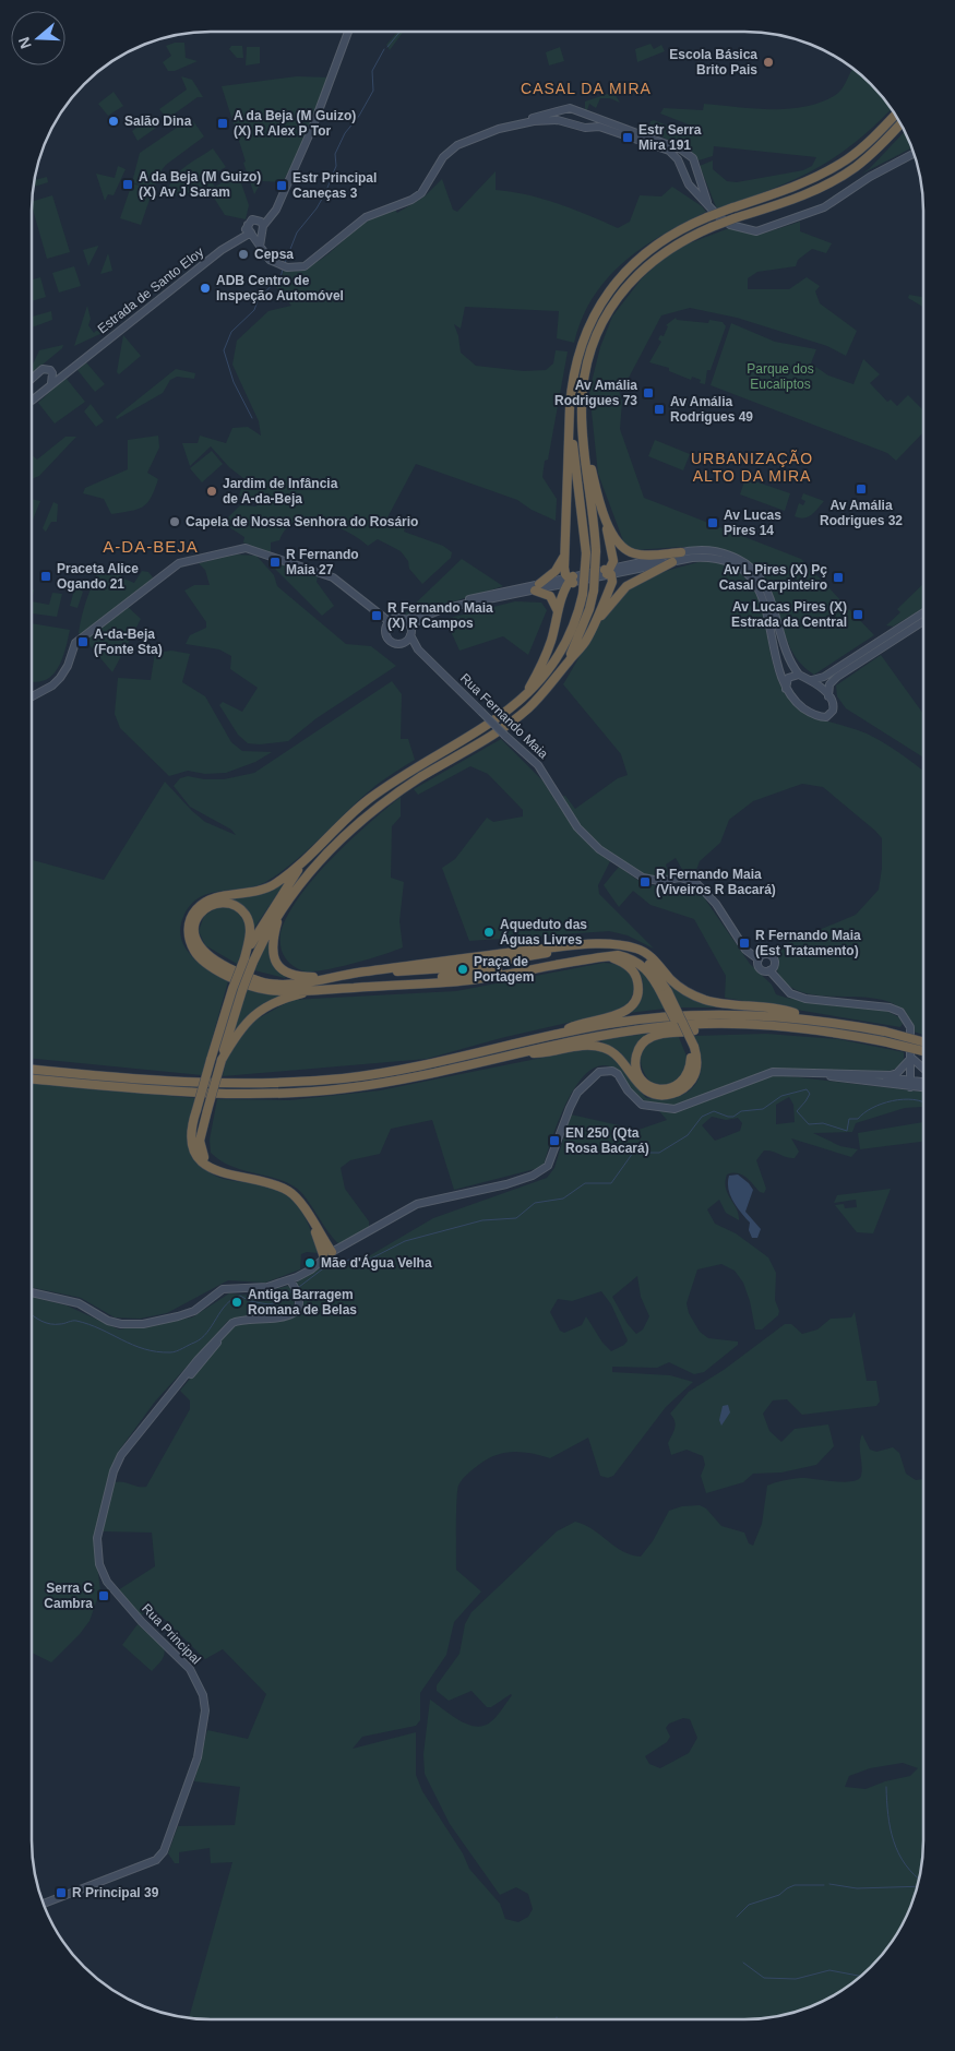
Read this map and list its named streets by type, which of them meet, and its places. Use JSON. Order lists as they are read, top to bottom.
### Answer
{
  "streets": {
    "street": ["Estrada de Santo Eloy", "Rua Fernando Maia", "Rua Principal"]
  },
  "districts": ["CASAL DA MIRA", "URBANIZAÇÃO ALTO DA MIRA", "A-DA-BEJA"],
  "parks": ["Parque dos Eucaliptos"],
  "places": {
    "other": [
      "Escola Básica Brito Pais",
      "Salão Dina",
      "Cepsa",
      "ADB Centro de Inspeção Automóvel",
      "Jardim de Infância de A-da-Beja",
      "Capela de Nossa Senhora do Rosário",
      "Aqueduto das Águas Livres",
      "Praça de Portagem",
      "Mãe d'Água Velha",
      "Antiga Barragem Romana de Belas"
    ],
    "transit": [
      "A da Beja (M Guizo) (X) R Alex P Tor",
      "Estr Serra Mira 191",
      "A da Beja (M Guizo) (X) Av J Saram",
      "Estr Principal Caneças 3",
      "Av Amália Rodrigues 73",
      "Av Amália Rodrigues 49",
      "Av Amália Rodrigues 32",
      "Av Lucas Pires 14",
      "R Fernando Maia 27",
      "Praceta Alice Ogando 21",
      "Av L Pires (X) Pç Casal Carpinteiro",
      "Av Lucas Pires (X) Estrada da Central",
      "R Fernando Maia (X) R Campos",
      "A-da-Beja (Fonte Sta)",
      "R Fernando Maia (Viveiros R Bacará)",
      "R Fernando Maia (Est Tratamento)",
      "EN 250 (Qta Rosa Bacará)",
      "Serra C Cambra",
      "R Principal 39"
    ]
  },
  "north": "left"
}
